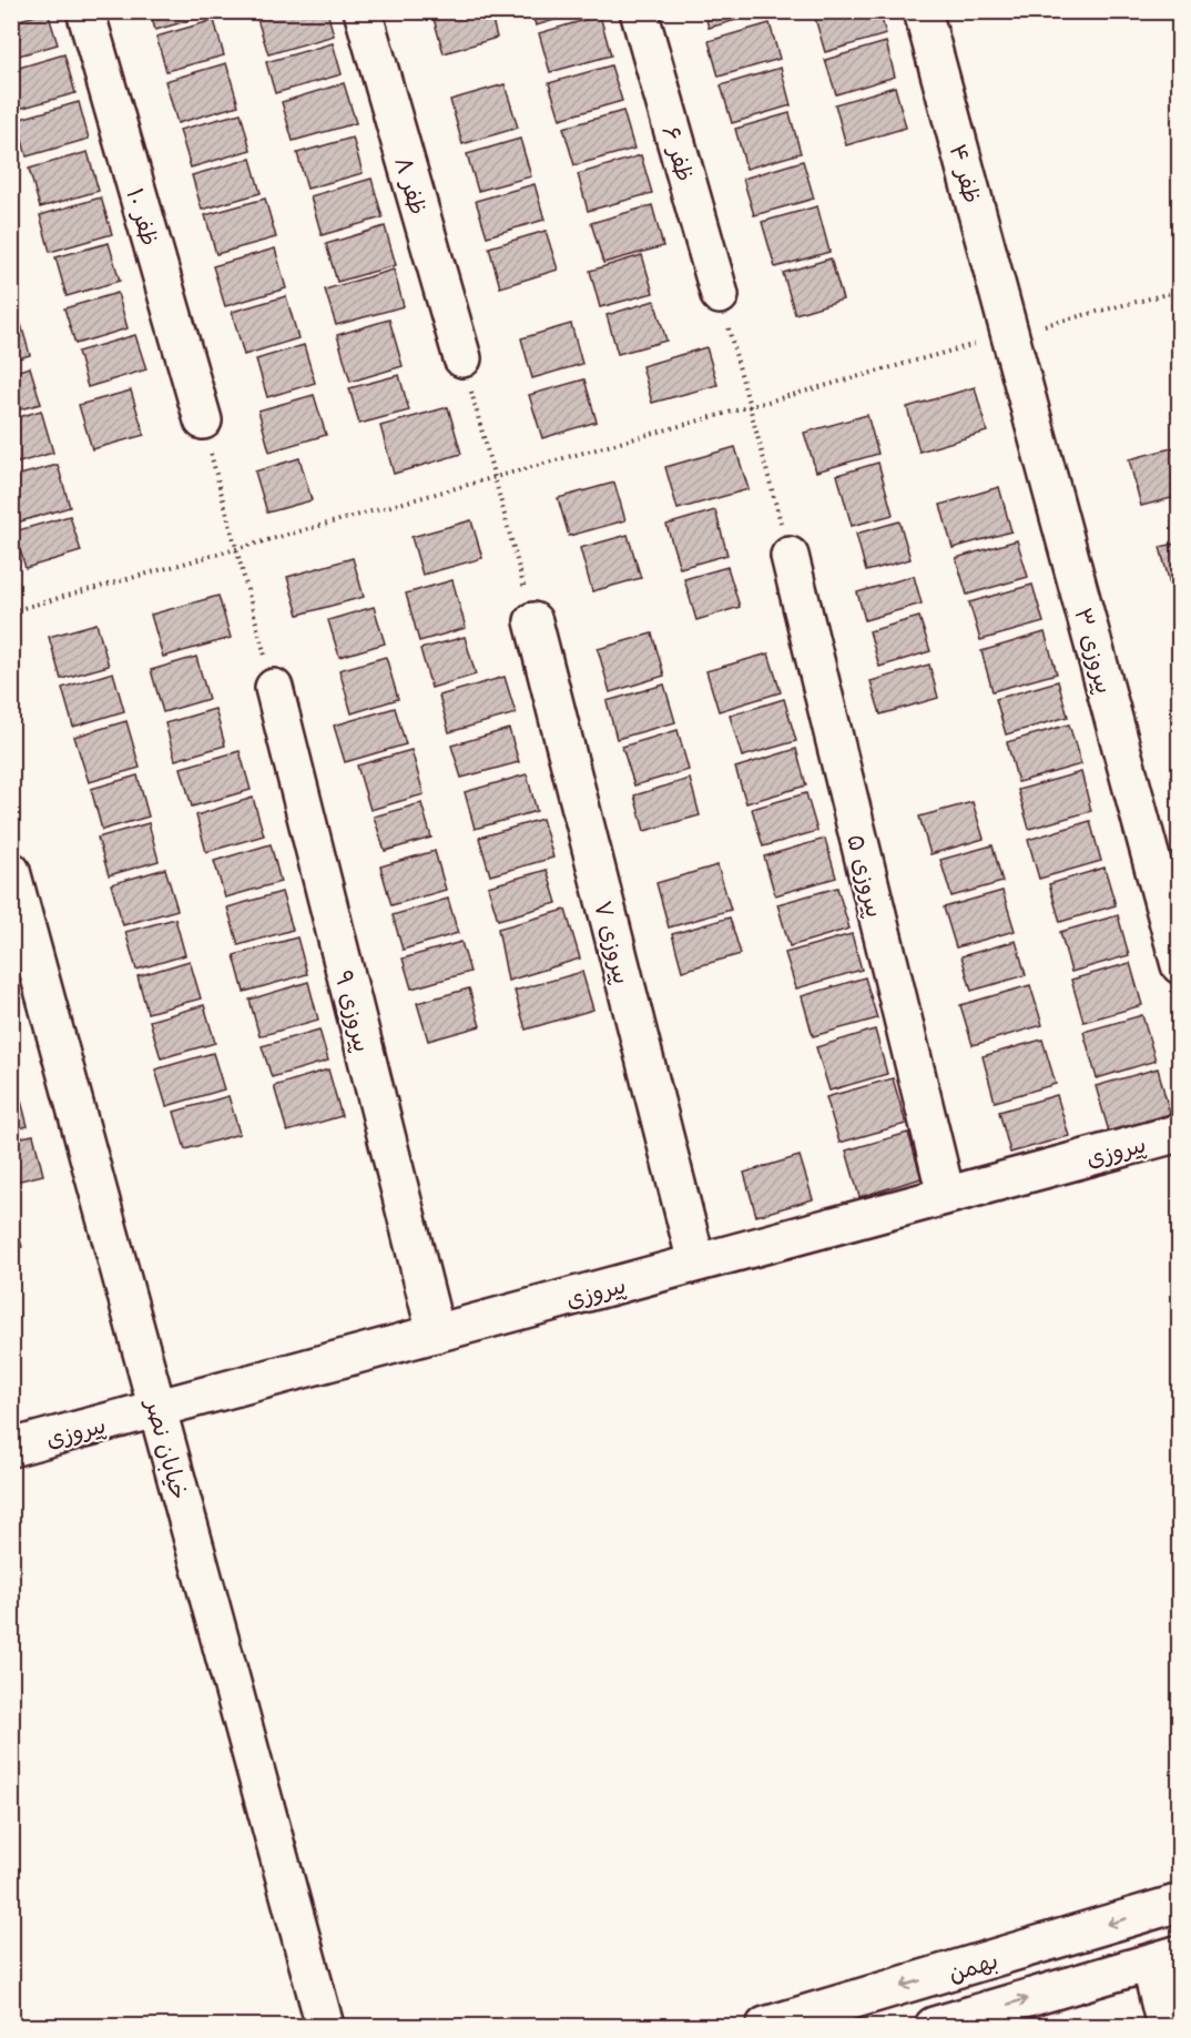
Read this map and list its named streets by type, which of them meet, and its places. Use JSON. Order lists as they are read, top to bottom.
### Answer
{
  "streets": {
    "street": [
      "ظفر ۶",
      "ظفر ۴",
      "ظفر ۸",
      "ظفر ۱۰",
      "پیروزی ۳",
      "پیروزی ۵",
      "پیروزی ۷",
      "پیروزی ۹",
      "پیروزی",
      "خیابان نصر",
      "بهمن"
    ]
  },
  "crossings": [
    ["ظفر ۴", "پیروزی ۳"],
    ["پیروزی ۵", "پیروزی"],
    ["پیروزی ۷", "پیروزی"],
    ["پیروزی ۹", "پیروزی"],
    ["پیروزی", "خیابان نصر"]
  ]
}
